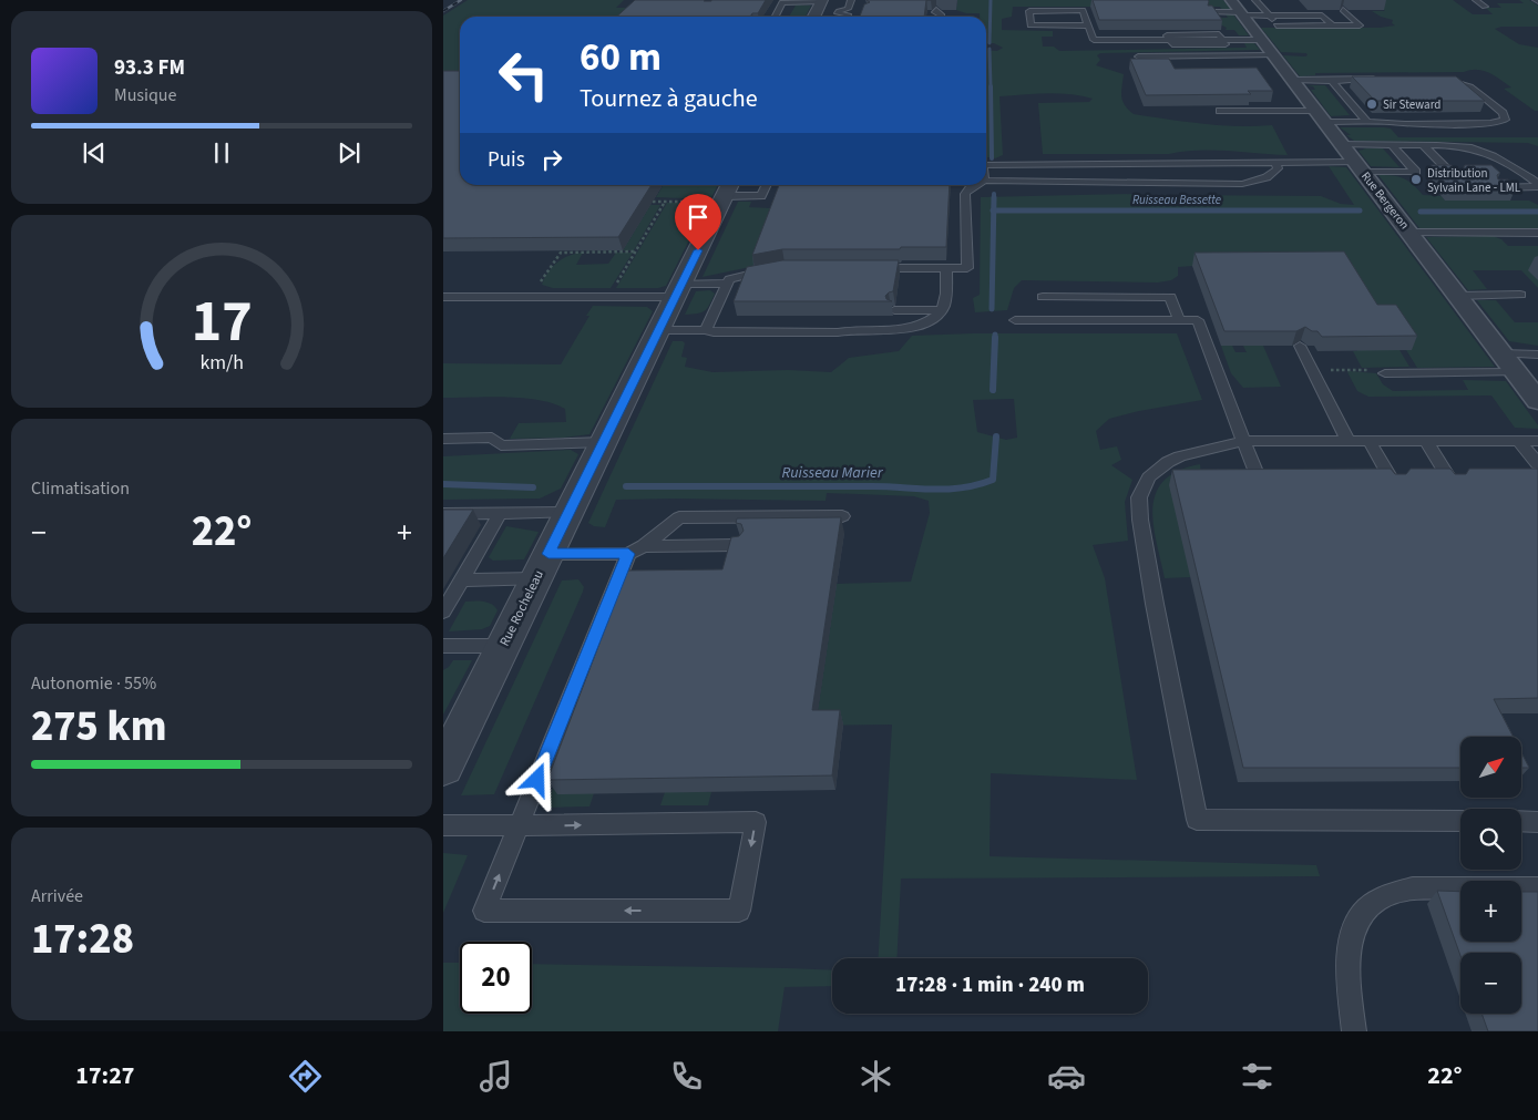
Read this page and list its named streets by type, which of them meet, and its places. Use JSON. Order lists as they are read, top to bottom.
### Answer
{
  "streets": {
    "street": ["Rue Bergeron", "Rue Rocheleau"]
  },
  "water": ["Ruisseau Bessette", "Ruisseau Marier"],
  "places": ["Sir Steward", "Distribution Sylvain Lane - LML"],
  "north": "top right",
  "page": {
    "turn": ["60 m", "Tournez à gauche"],
    "song": ["93.3 FM", "Musique"],
    "then": "Puis",
    "tile": [
      "Climatisation",
      ["Autonomie · 55%", "275 km"],
      ["Arrivée", "17:28"]
    ],
    "heat": ["−", "22°", "+"],
    "map_buttons": ["+", "−"],
    "limit": "20",
    "trip": "17:28 · 1 min · 240 m",
    "tabs": ["17:27", "22°"],
    "gauge": ["17", "km/h"]
  }
}
